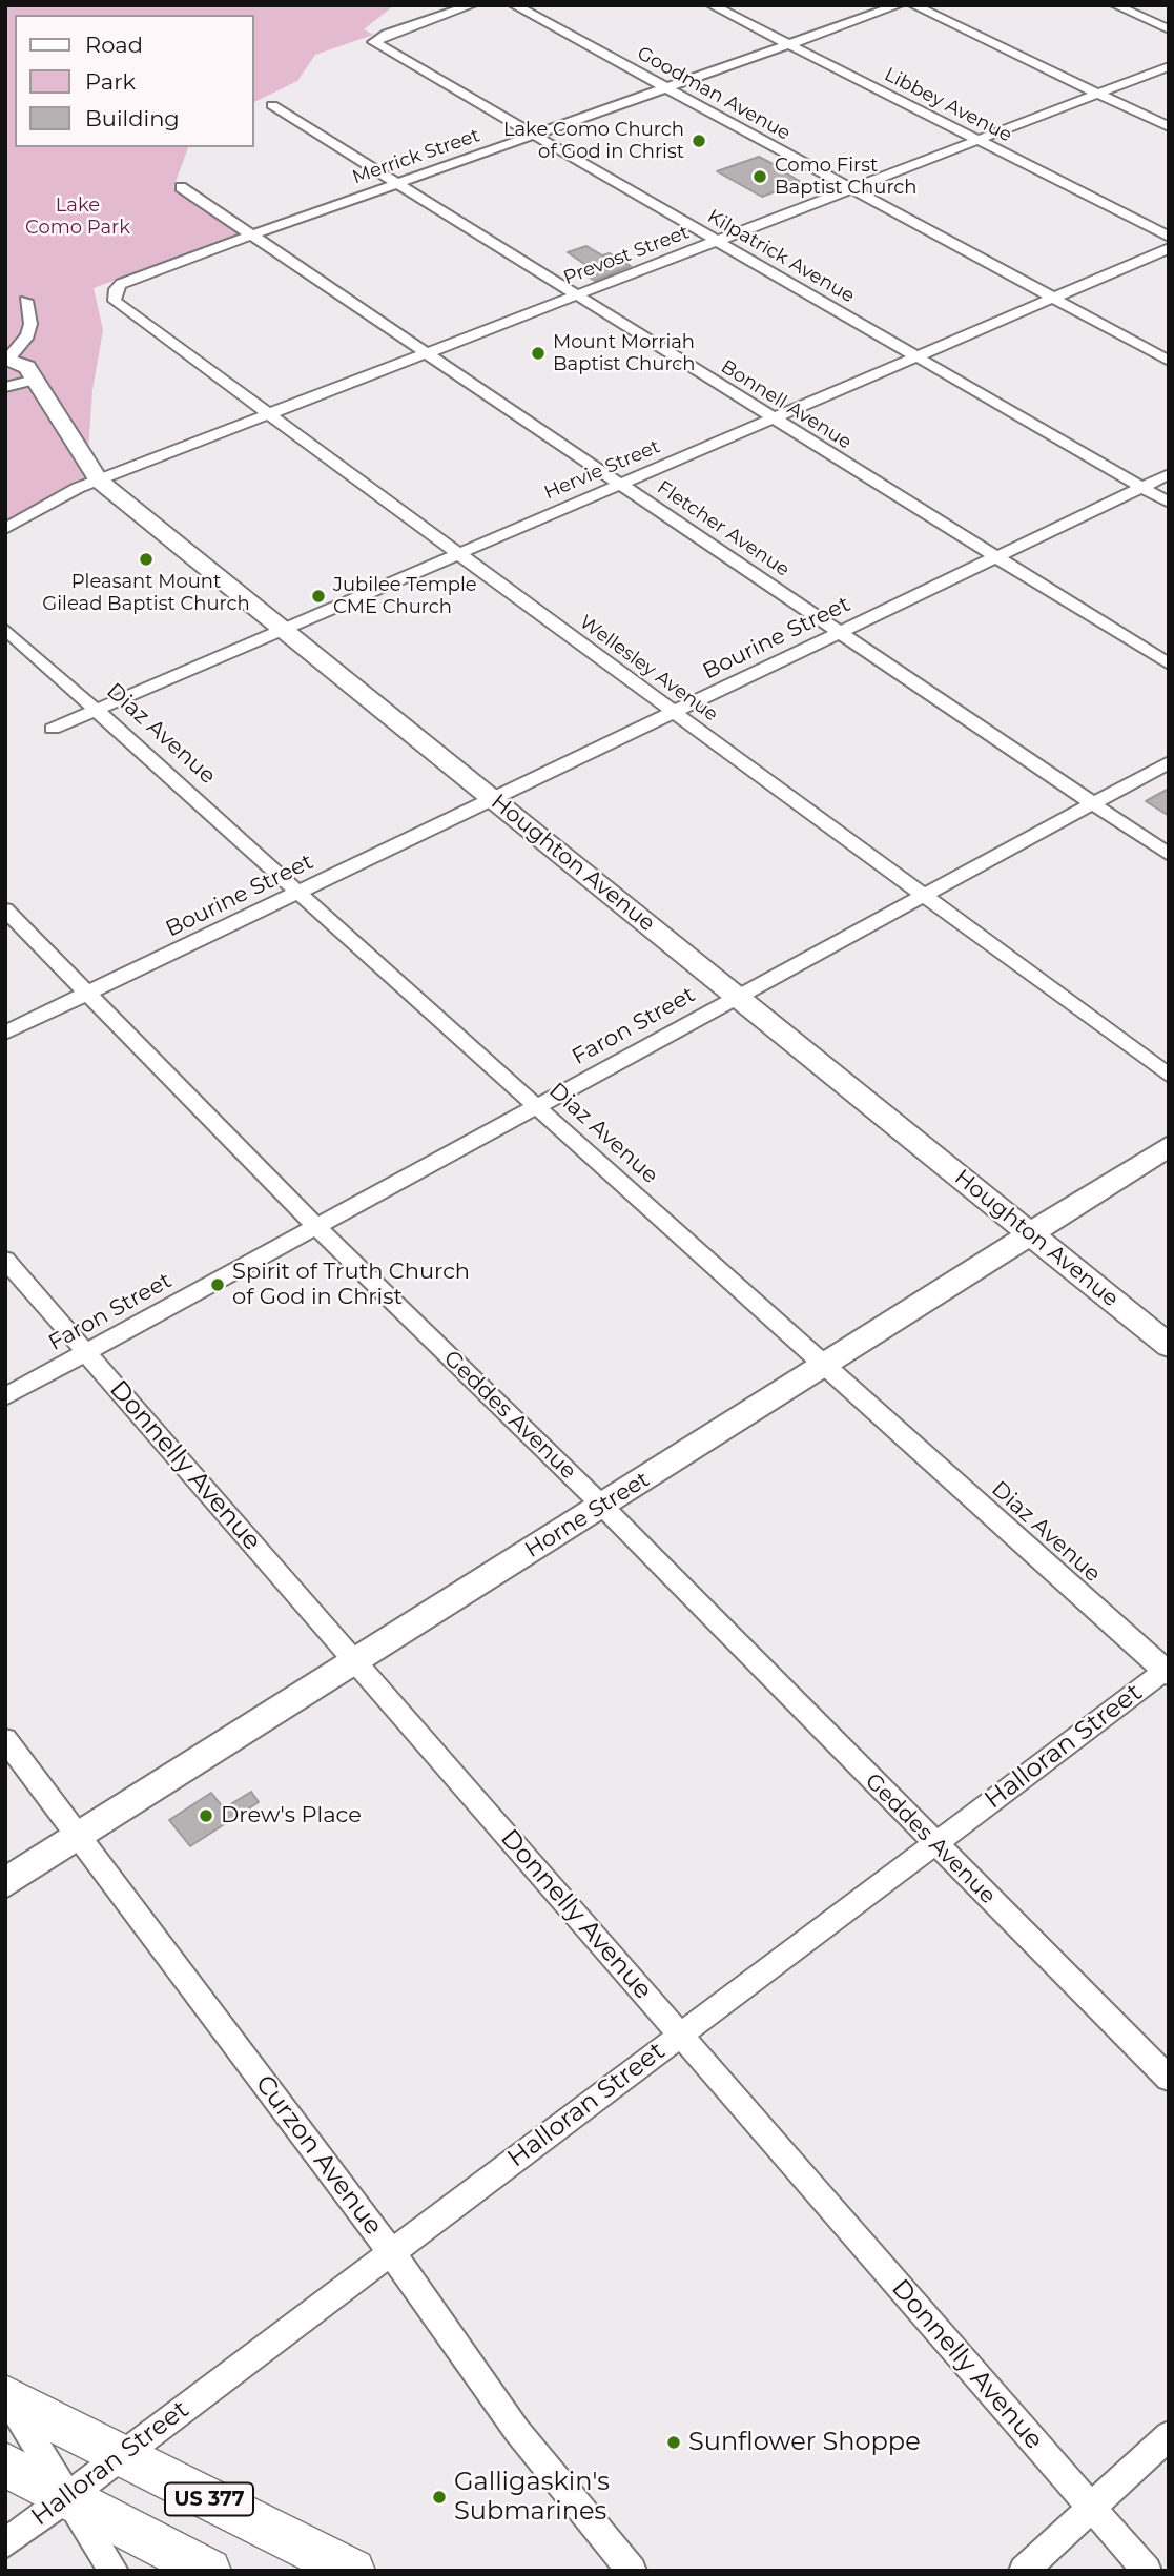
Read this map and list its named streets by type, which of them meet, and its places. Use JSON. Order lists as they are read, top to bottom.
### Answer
{
  "streets": {
    "main road": ["US 377"],
    "street": [
      "Goodman Avenue",
      "Libbey Avenue",
      "Merrick Street",
      "Prevost Street",
      "Kilpatrick Avenue",
      "Bonnell Avenue",
      "Hervie Street",
      "Fletcher Avenue",
      "Bourine Street",
      "Wellesley Avenue",
      "Diaz Avenue",
      "Houghton Avenue",
      "Faron Street",
      "Geddes Avenue",
      "Donnelly Avenue",
      "Horne Street",
      "Halloran Street",
      "Curzon Avenue"
    ]
  },
  "crossings": [
    ["Goodman Avenue", "Merrick Street"],
    ["Goodman Avenue", "Prevost Street"],
    ["Goodman Avenue", "Hervie Street"],
    ["Libbey Avenue", "Merrick Street"],
    ["Libbey Avenue", "Prevost Street"],
    ["Merrick Street", "Kilpatrick Avenue"],
    ["Merrick Street", "Bonnell Avenue"],
    ["Merrick Street", "Fletcher Avenue"],
    ["Merrick Street", "Wellesley Avenue"],
    ["Prevost Street", "Kilpatrick Avenue"],
    ["Prevost Street", "Bonnell Avenue"],
    ["Prevost Street", "Fletcher Avenue"],
    ["Prevost Street", "Wellesley Avenue"],
    ["Prevost Street", "Houghton Avenue"],
    ["Kilpatrick Avenue", "Hervie Street"],
    ["Kilpatrick Avenue", "Bourine Street"],
    ["Bonnell Avenue", "Hervie Street"],
    ["Bonnell Avenue", "Bourine Street"],
    ["Hervie Street", "Fletcher Avenue"],
    ["Hervie Street", "Wellesley Avenue"],
    ["Hervie Street", "Diaz Avenue"],
    ["Hervie Street", "Houghton Avenue"],
    ["Fletcher Avenue", "Bourine Street"],
    ["Fletcher Avenue", "Faron Street"],
    ["Bourine Street", "Wellesley Avenue"],
    ["Bourine Street", "Diaz Avenue"],
    ["Bourine Street", "Houghton Avenue"],
    ["Bourine Street", "Geddes Avenue"],
    ["Wellesley Avenue", "Faron Street"],
    ["Diaz Avenue", "Faron Street"],
    ["Diaz Avenue", "Horne Street"],
    ["Diaz Avenue", "Halloran Street"],
    ["Houghton Avenue", "Faron Street"],
    ["Houghton Avenue", "Horne Street"],
    ["Faron Street", "Geddes Avenue"],
    ["Faron Street", "Donnelly Avenue"],
    ["Geddes Avenue", "Horne Street"],
    ["Geddes Avenue", "Halloran Street"],
    ["Donnelly Avenue", "Horne Street"],
    ["Donnelly Avenue", "Halloran Street"],
    ["Horne Street", "Curzon Avenue"],
    ["Halloran Street", "Curzon Avenue"],
    ["Halloran Street", "US 377"]
  ],
  "parks": ["Lake Como Park"],
  "places": [
    "Lake Como Church of God in Christ",
    "Como First Baptist Church",
    "Mount Morriah Baptist Church",
    "Pleasant Mount Gilead Baptist Church",
    "Jubilee Temple CME Church",
    "Spirit of Truth Church of God in Christ",
    "Drew's Place",
    "Sunflower Shoppe",
    "Galligaskin's Submarines"
  ],
  "legend": ["Road", "Park", "Building"]
}
